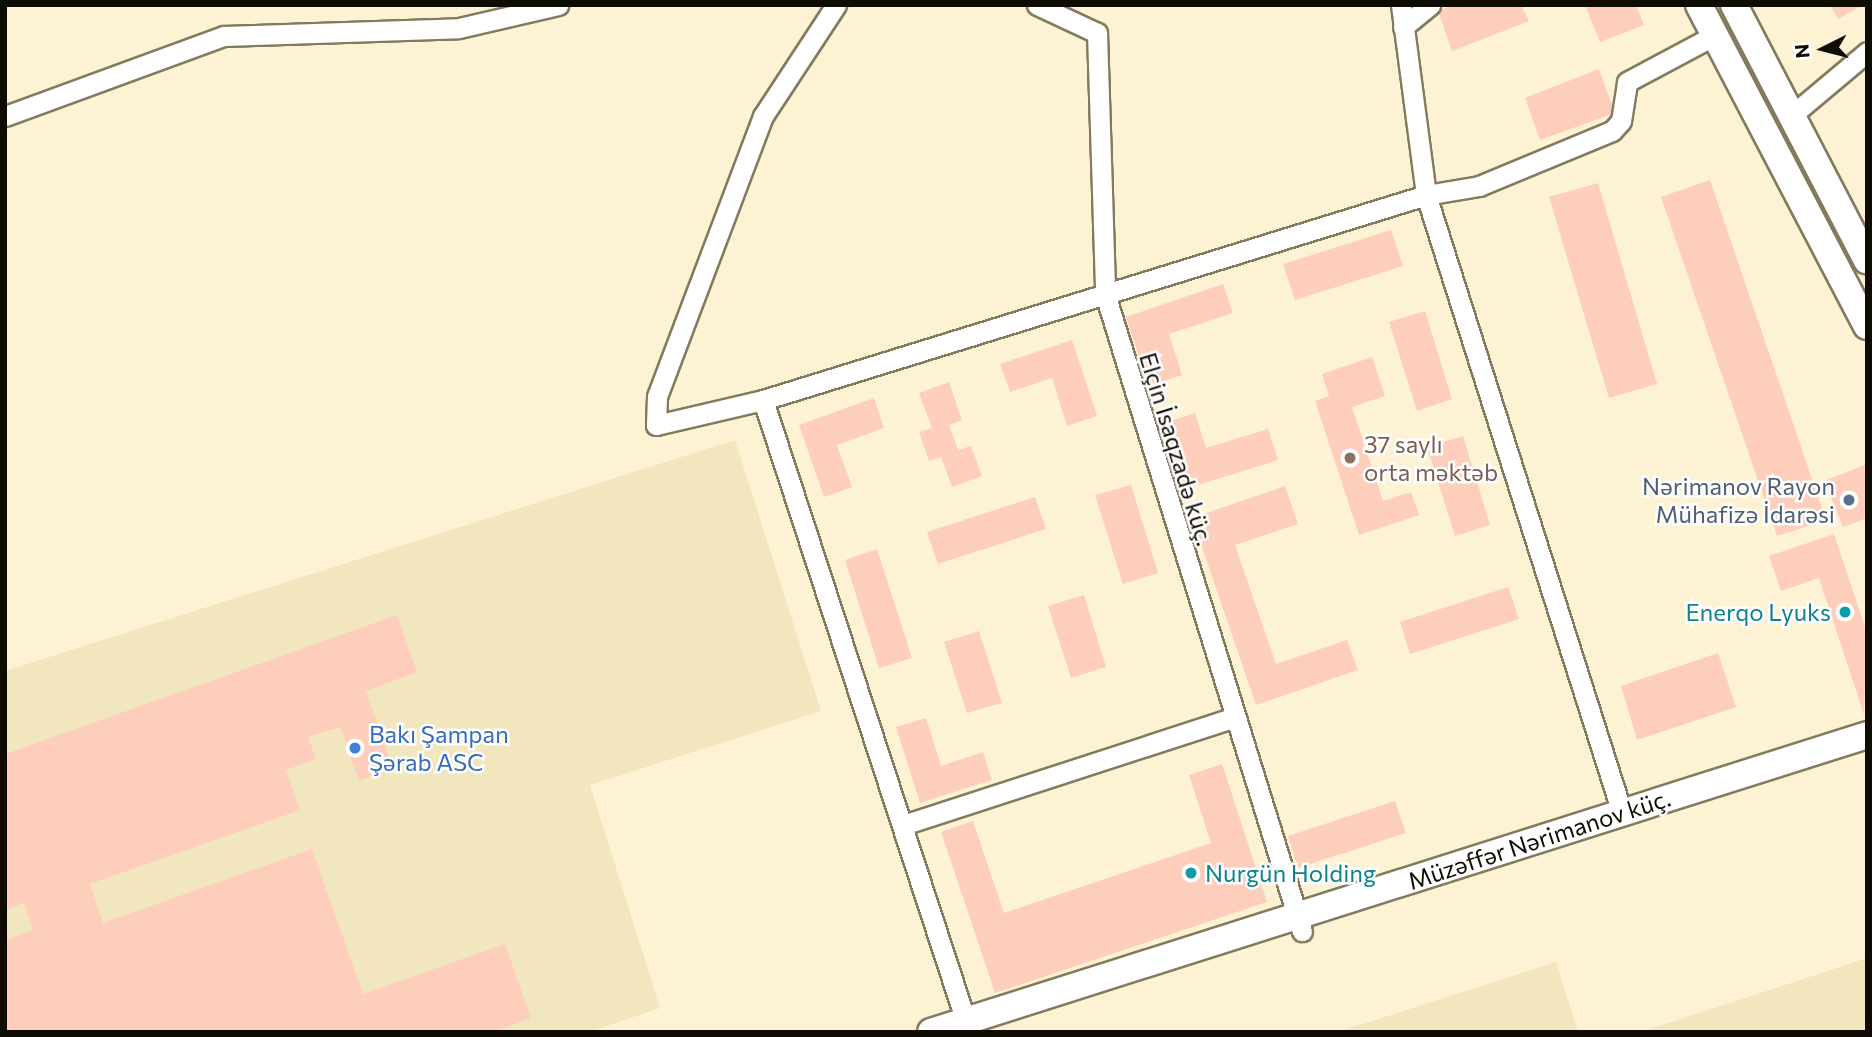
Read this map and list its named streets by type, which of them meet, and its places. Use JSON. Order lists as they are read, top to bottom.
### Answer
{
  "streets": {
    "main road": ["Müzəffər Nərimanov küç."],
    "street": ["Elçin İsaqzadə küç."]
  },
  "crossings": [
    ["Elçin İsaqzadə küç.", "Müzəffər Nərimanov küç."]
  ],
  "places": [
    "37 saylı orta məktəb",
    "Nərimanov Rayon Mühafizə İdarəsi",
    "Enerqo Lyuks",
    "Bakı Şampan Şərab ASC",
    "Nurgün Holding"
  ],
  "north": "left"
}
